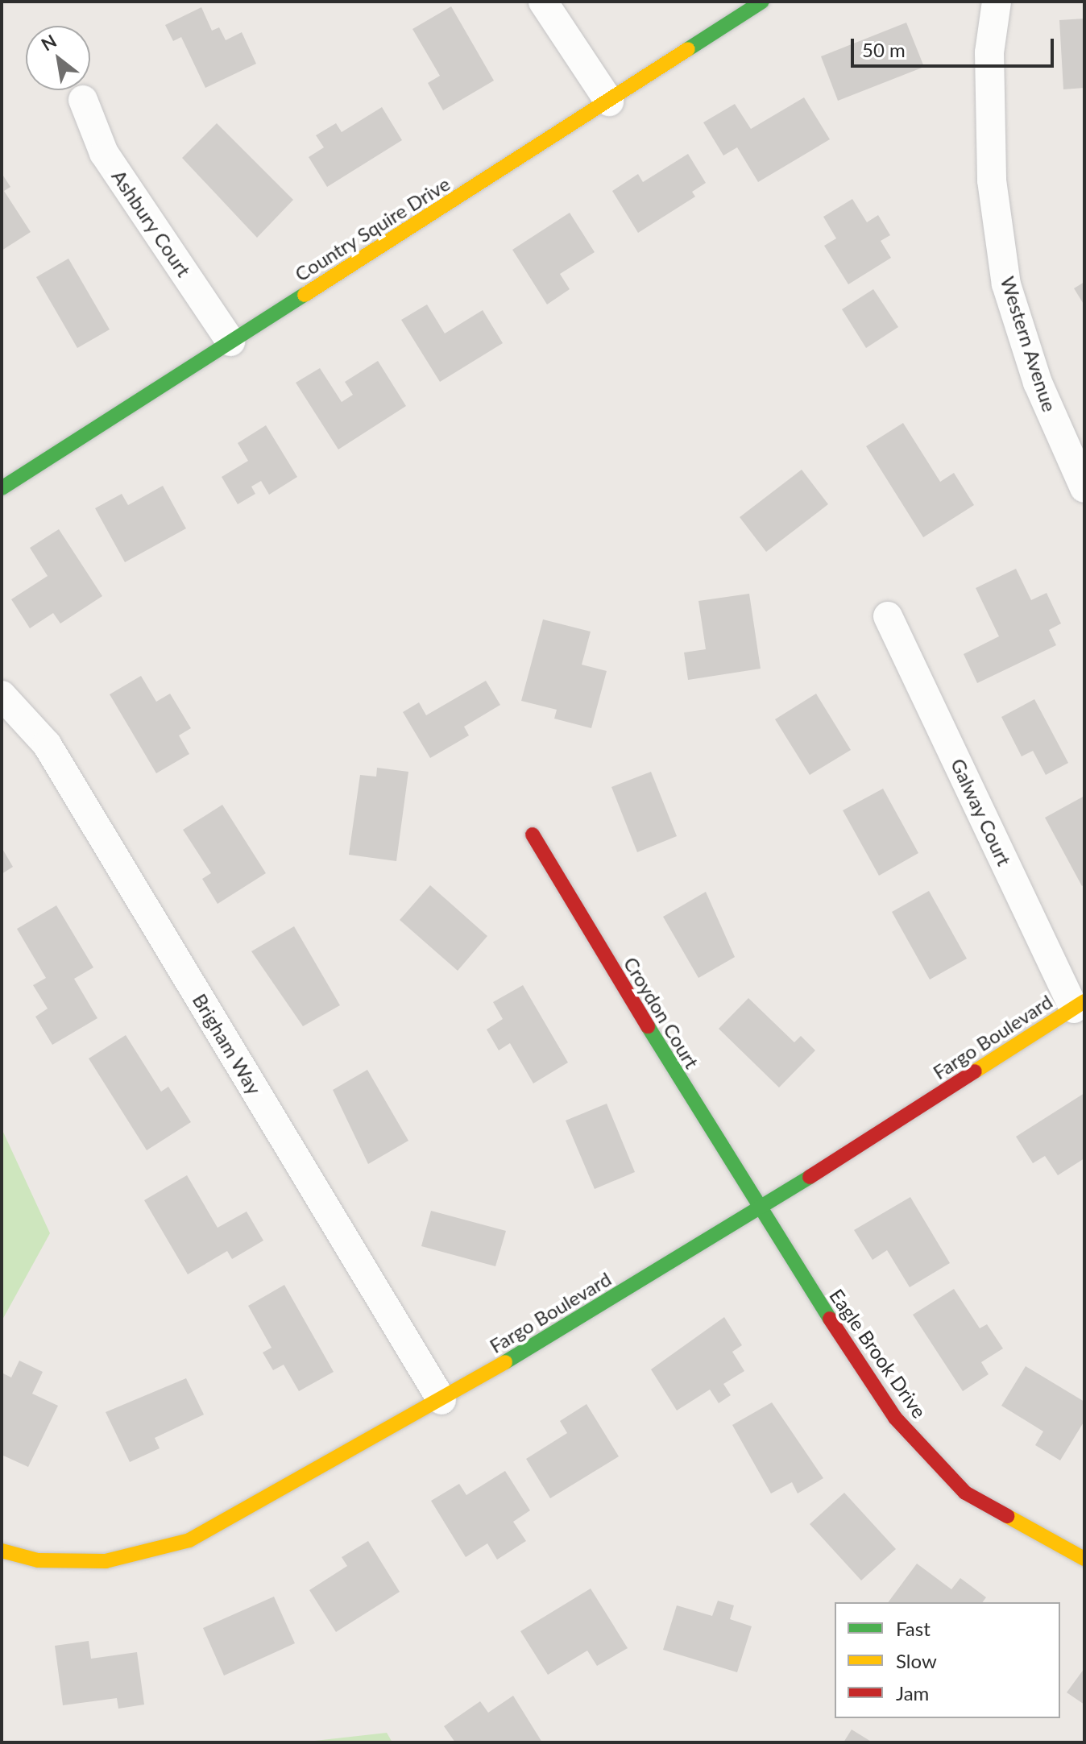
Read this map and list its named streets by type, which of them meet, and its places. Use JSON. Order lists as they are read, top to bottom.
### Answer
{
  "streets": {
    "street": [
      "Ashbury Court",
      "Country Squire Drive",
      "Western Avenue",
      "Galway Court",
      "Croydon Court",
      "Fargo Boulevard",
      "Brigham Way",
      "Eagle Brook Drive"
    ]
  },
  "crossings": [
    ["Ashbury Court", "Country Squire Drive"],
    ["Galway Court", "Fargo Boulevard"],
    ["Croydon Court", "Fargo Boulevard"],
    ["Croydon Court", "Eagle Brook Drive"],
    ["Fargo Boulevard", "Brigham Way"],
    ["Fargo Boulevard", "Eagle Brook Drive"]
  ],
  "legend": ["Fast", "Slow", "Jam"],
  "scale_bar": "50 m",
  "north": "top left"
}
